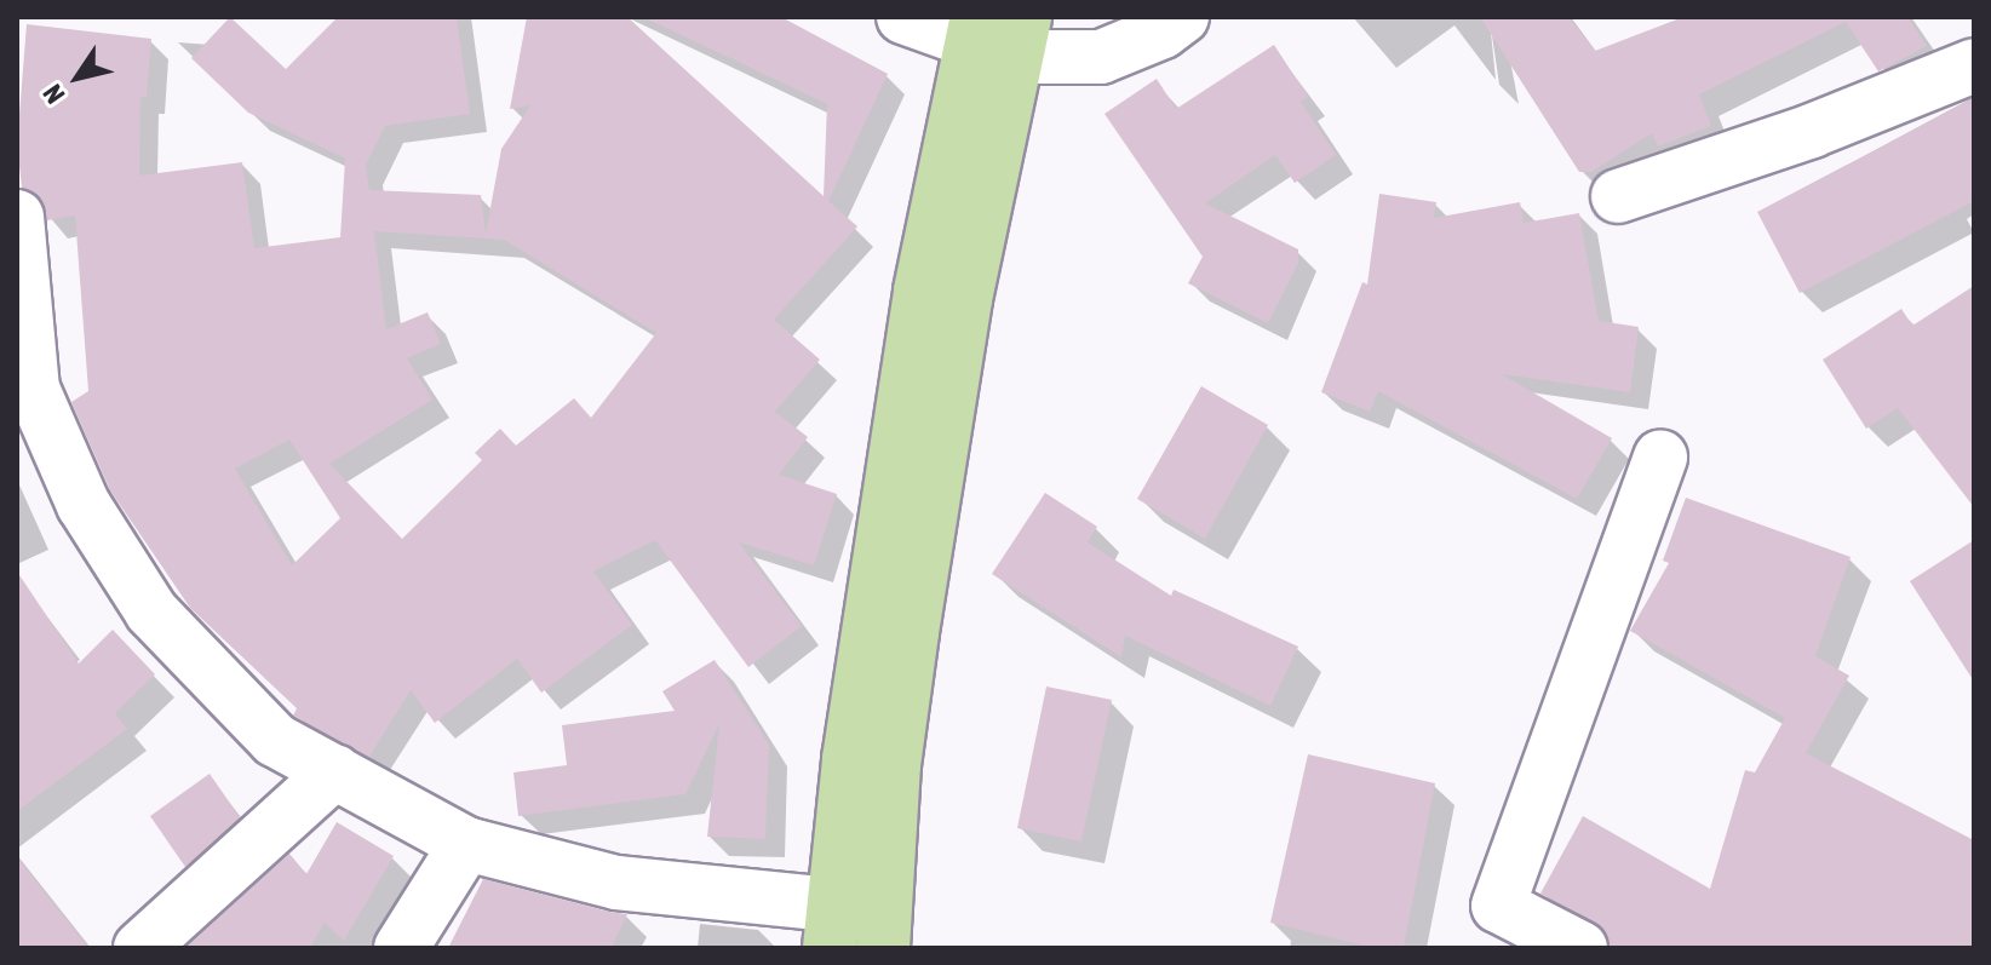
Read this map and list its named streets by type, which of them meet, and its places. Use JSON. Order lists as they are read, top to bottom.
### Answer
{
  "north": "bottom left"
}
